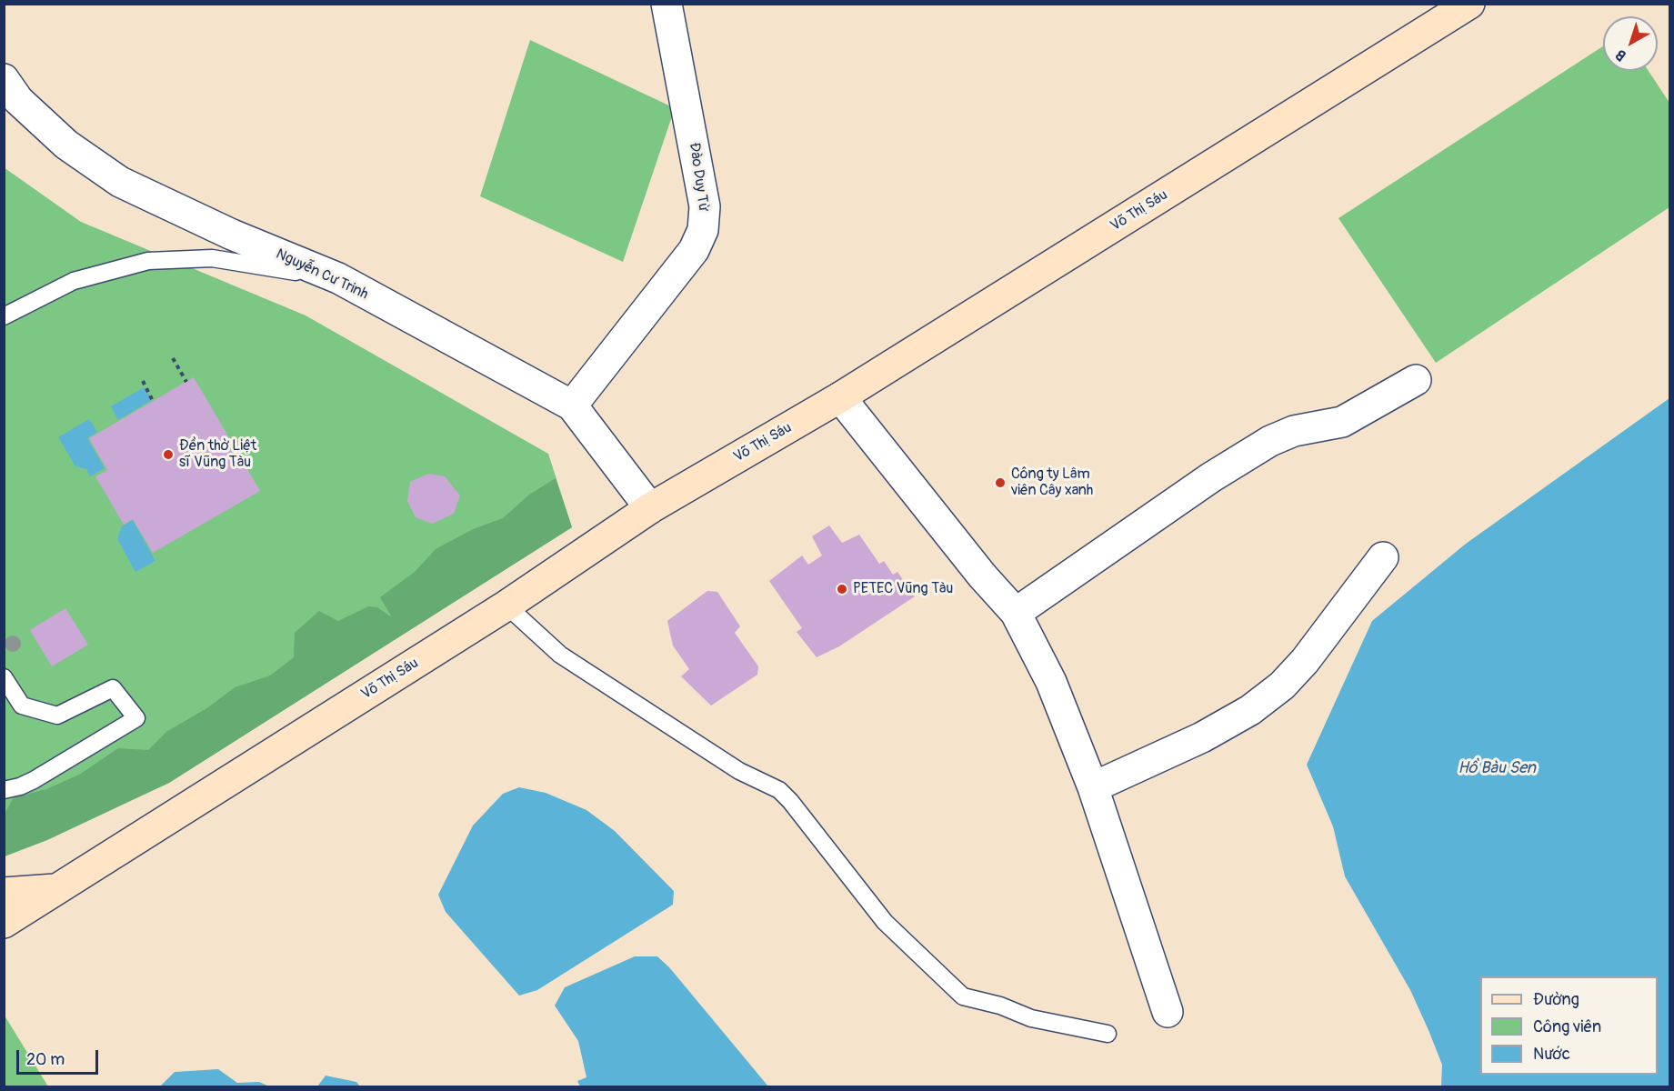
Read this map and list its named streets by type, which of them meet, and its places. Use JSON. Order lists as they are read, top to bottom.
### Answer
{
  "streets": {
    "main road": ["Võ Thị Sáu"],
    "street": ["Đào Duy Từ", "Nguyễn Cư Trinh"]
  },
  "crossings": [
    ["Đào Duy Từ", "Nguyễn Cư Trinh"],
    ["Võ Thị Sáu", "Nguyễn Cư Trinh"]
  ],
  "water": ["Hồ Bàu Sen"],
  "places": ["Đền thờ Liệt sĩ Vũng Tàu", "Công ty Lâm viên Cây xanh", "PETEC Vũng Tàu"],
  "legend": ["Đường", "Công viên", "Nước"],
  "scale_bar": "20 m",
  "north": "bottom left"
}
